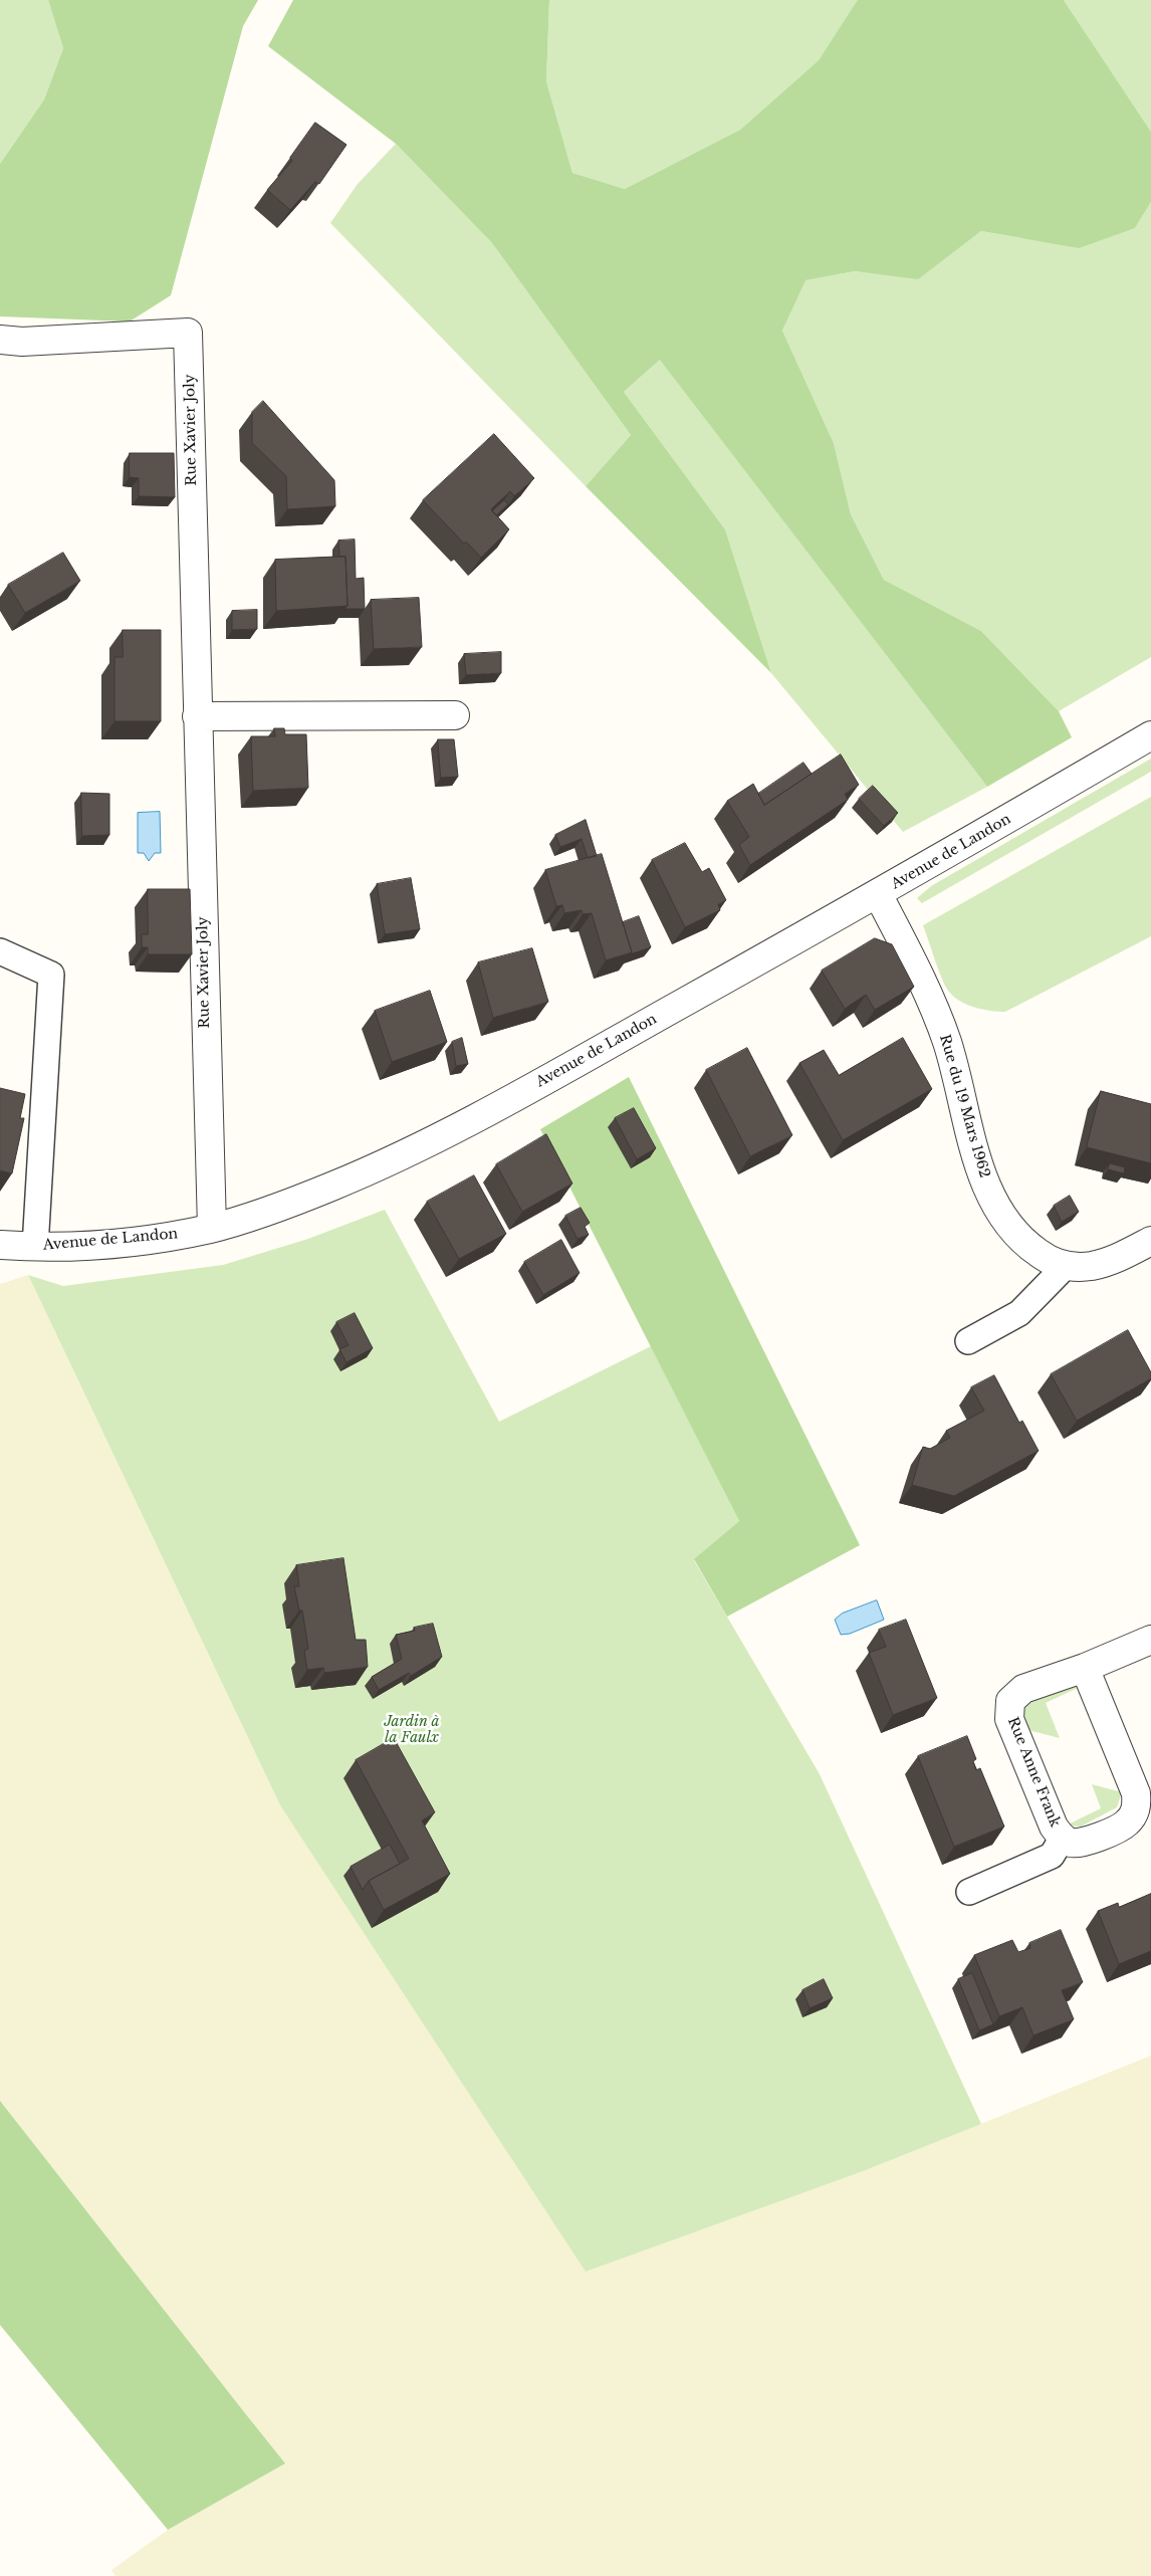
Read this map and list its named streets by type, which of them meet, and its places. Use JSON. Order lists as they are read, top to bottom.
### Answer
{
  "streets": {
    "street": [
      "Rue Xavier Joly",
      "Avenue de Landon",
      "Rue du 19 Mars 1962",
      "Rue Anne Frank"
    ]
  },
  "crossings": [
    ["Rue Xavier Joly", "Avenue de Landon"],
    ["Avenue de Landon", "Rue du 19 Mars 1962"]
  ],
  "parks": ["Jardin à la Faulx"]
}
